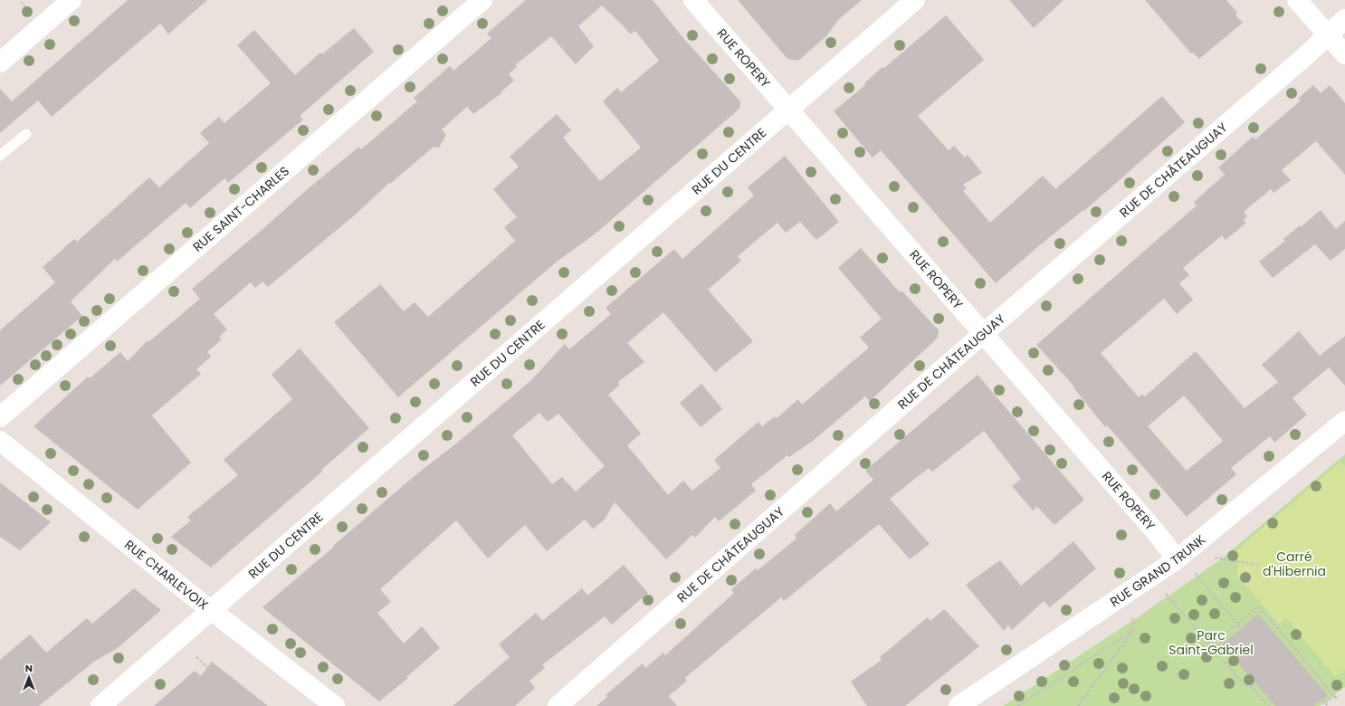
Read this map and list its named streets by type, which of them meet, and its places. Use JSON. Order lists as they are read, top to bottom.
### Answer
{
  "streets": {
    "street": [
      "RUE ROPERY",
      "RUE DU CENTRE",
      "RUE DE CHÂTEAUGUAY",
      "RUE SAINT-CHARLES",
      "RUE GRAND TRUNK",
      "RUE CHARLEVOIX"
    ]
  },
  "crossings": [
    ["RUE ROPERY", "RUE DU CENTRE"],
    ["RUE ROPERY", "RUE DE CHÂTEAUGUAY"],
    ["RUE ROPERY", "RUE GRAND TRUNK"],
    ["RUE DU CENTRE", "RUE CHARLEVOIX"]
  ],
  "parks": ["Carré d'Hibernia", "Parc Saint-Gabriel"],
  "north": "top"
}
